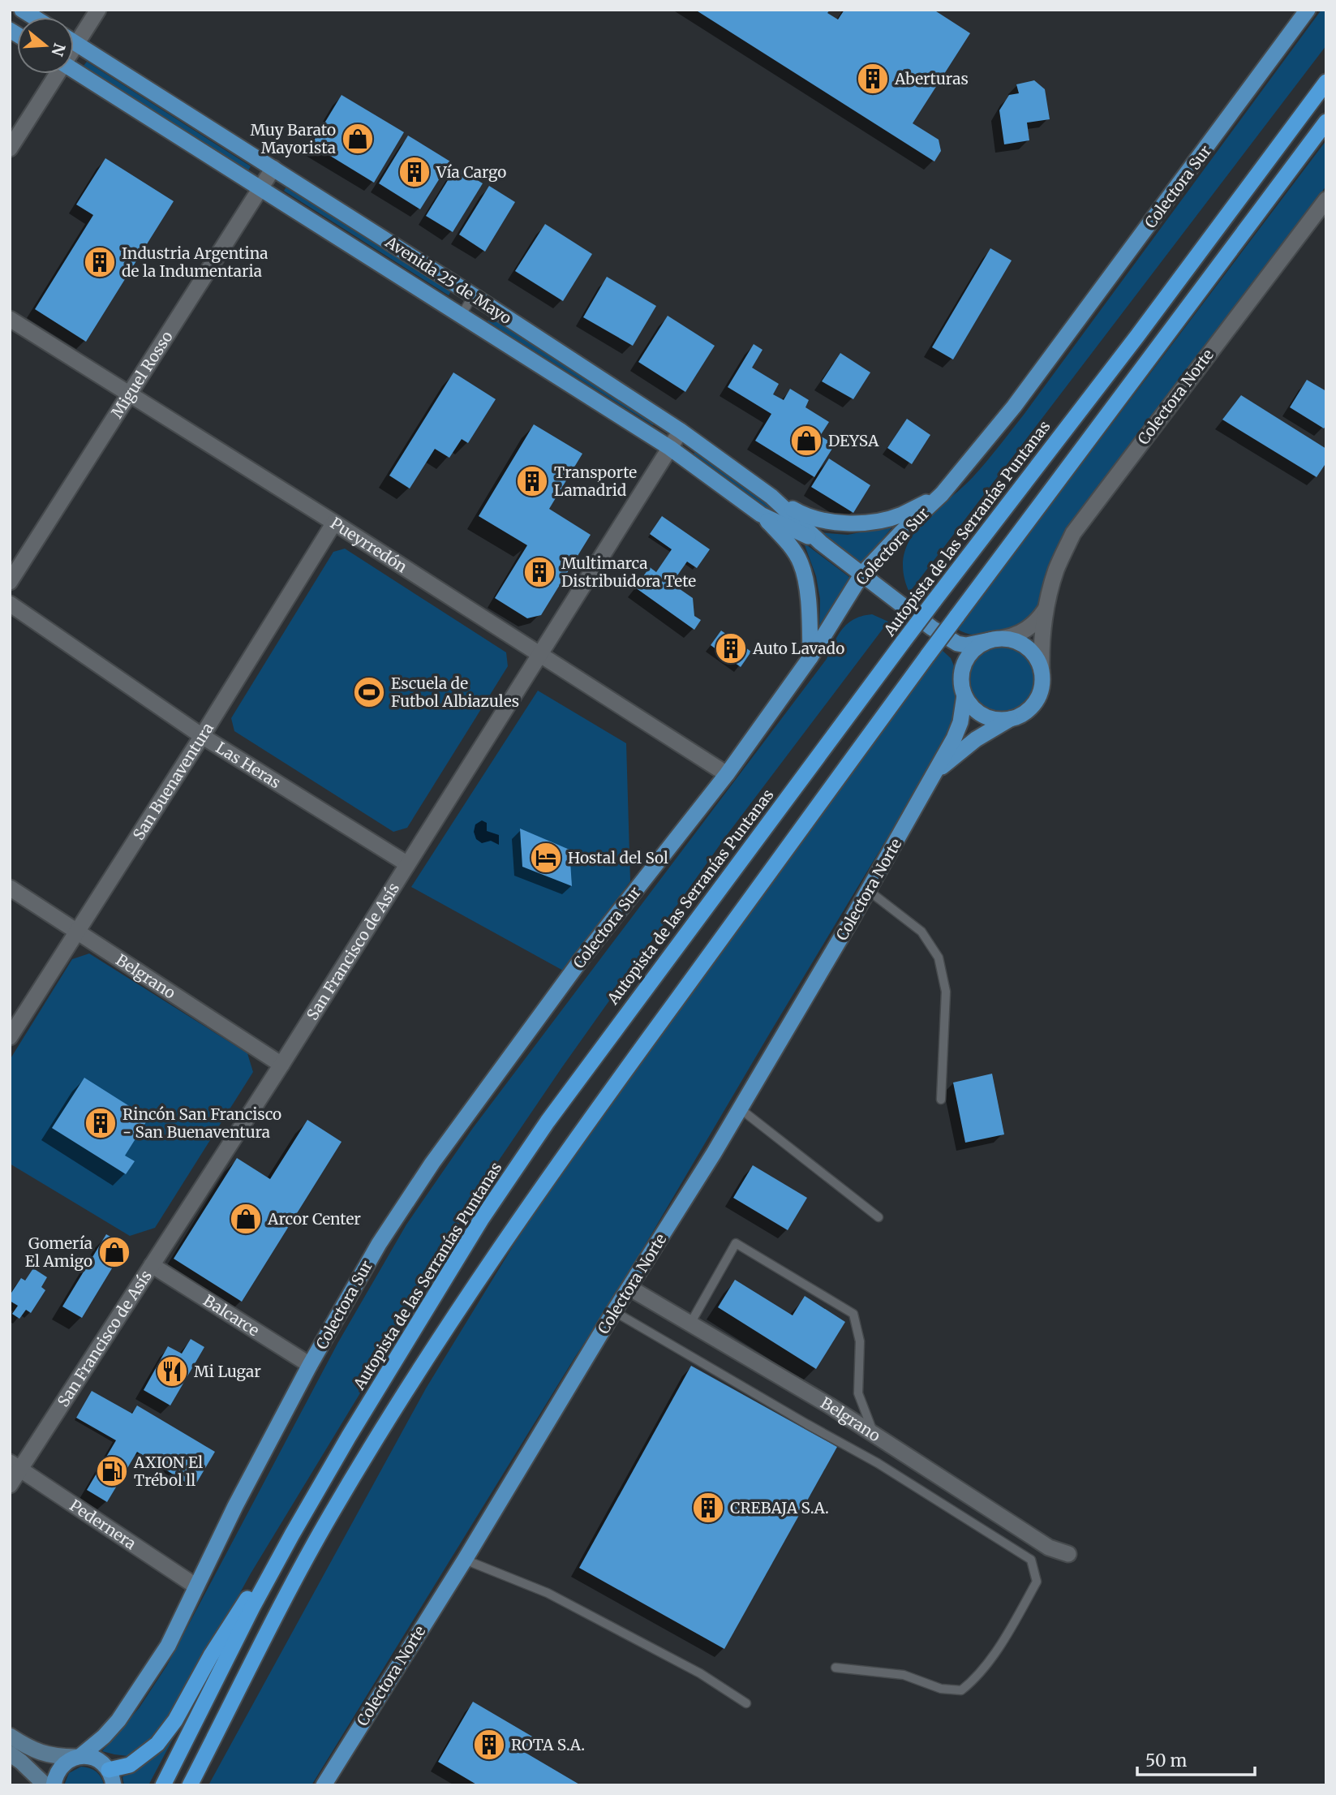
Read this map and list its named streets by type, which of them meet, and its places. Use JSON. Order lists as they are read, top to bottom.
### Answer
{
  "streets": {
    "highway": ["Autopista de las Serranías Puntanas"],
    "main road": ["Colectora Sur", "Avenida 25 de Mayo", "Colectora Norte"],
    "street": [
      "Miguel Rosso",
      "Pueyrredón",
      "Las Heras",
      "San Buenaventura",
      "San Francisco de Asís",
      "Belgrano",
      "Balcarce",
      "Pedernera"
    ]
  },
  "crossings": [
    ["Colectora Sur", "Avenida 25 de Mayo"],
    ["Colectora Sur", "Pueyrredón"],
    ["Colectora Sur", "Balcarce"],
    ["Colectora Sur", "Pedernera"],
    ["Avenida 25 de Mayo", "Miguel Rosso"],
    ["Avenida 25 de Mayo", "Colectora Norte"],
    ["Avenida 25 de Mayo", "San Francisco de Asís"],
    ["Miguel Rosso", "Pueyrredón"],
    ["Colectora Norte", "Belgrano"],
    ["Pueyrredón", "San Buenaventura"],
    ["Pueyrredón", "San Francisco de Asís"],
    ["Las Heras", "San Buenaventura"],
    ["Las Heras", "San Francisco de Asís"],
    ["San Buenaventura", "Belgrano"],
    ["San Francisco de Asís", "Belgrano"],
    ["San Francisco de Asís", "Balcarce"],
    ["San Francisco de Asís", "Pedernera"]
  ],
  "places": {
    "building": [
      "Aberturas",
      "Vía Cargo",
      "Industria Argentina de la Indumentaria",
      "Transporte Lamadrid",
      "Multimarca Distribuidora Tete",
      "Auto Lavado",
      "Rincón San Francisco - San Buenaventura",
      "CREBAJA S.A.",
      "ROTA S.A."
    ],
    "shop": [
      "Muy Barato Mayorista",
      "DEYSA",
      "Arcor Center",
      "Gomería El Amigo"
    ],
    "sports": ["Escuela de Futbol Albiazules"],
    "hotel": ["Hostal del Sol"],
    "restaurant": ["Mi Lugar"],
    "fuel station": ["AXION El Trébol ll"]
  },
  "scale_bar": "50 m",
  "north": "right"
}
